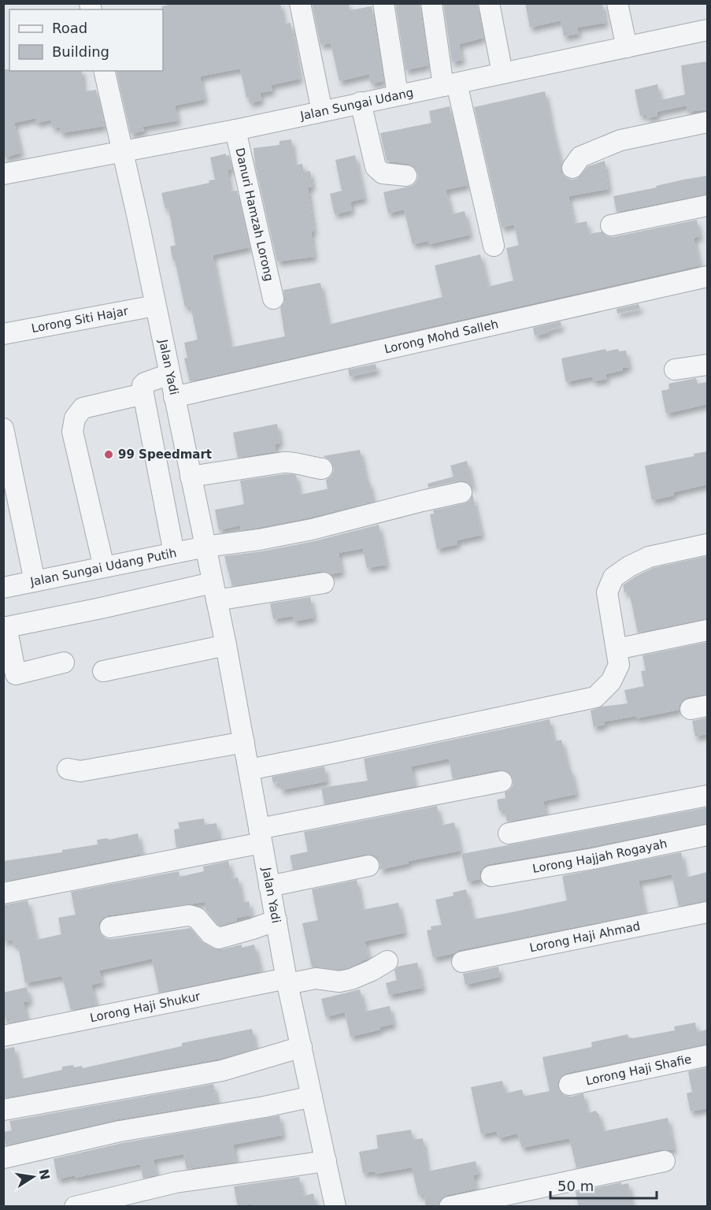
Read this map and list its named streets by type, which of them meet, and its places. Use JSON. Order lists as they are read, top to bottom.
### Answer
{
  "streets": {
    "street": [
      "Jalan Sungai Udang",
      "Danuri Hamzah Lorong",
      "Lorong Siti Hajar",
      "Lorong Mohd Salleh",
      "Jalan Yadi",
      "Jalan Sungai Udang Putih",
      "Lorong Hajjah Rogayah",
      "Lorong Haji Ahmad",
      "Lorong Haji Shukur",
      "Lorong Haji Shafie"
    ]
  },
  "crossings": [
    ["Jalan Sungai Udang", "Danuri Hamzah Lorong"],
    ["Jalan Sungai Udang", "Jalan Yadi"],
    ["Lorong Siti Hajar", "Jalan Yadi"],
    ["Lorong Mohd Salleh", "Jalan Yadi"],
    ["Jalan Yadi", "Jalan Sungai Udang Putih"],
    ["Jalan Yadi", "Lorong Haji Shukur"]
  ],
  "places": ["99 Speedmart"],
  "legend": ["Road", "Building"],
  "scale_bar": "50 m",
  "north": "right"
}
